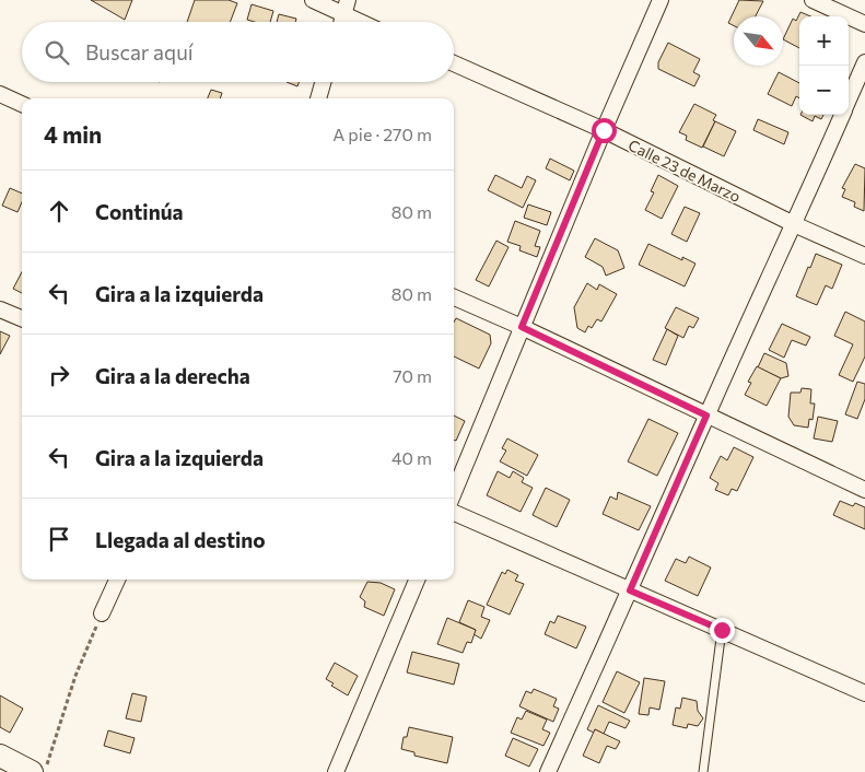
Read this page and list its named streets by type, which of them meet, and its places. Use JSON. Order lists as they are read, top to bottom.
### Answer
{
  "streets": {
    "street": ["Calle 23 de Marzo"]
  },
  "north": "bottom right",
  "page": {
    "map_buttons": ["+", "−"],
    "search": "Buscar aquí",
    "heading": ["4 min", "A pie · 270 m"],
    "list": [
      ["Continúa", "80 m"],
      ["Gira a la izquierda", "80 m"],
      ["Gira a la derecha", "70 m"],
      ["Gira a la izquierda", "40 m"],
      "Llegada al destino"
    ]
  }
}
